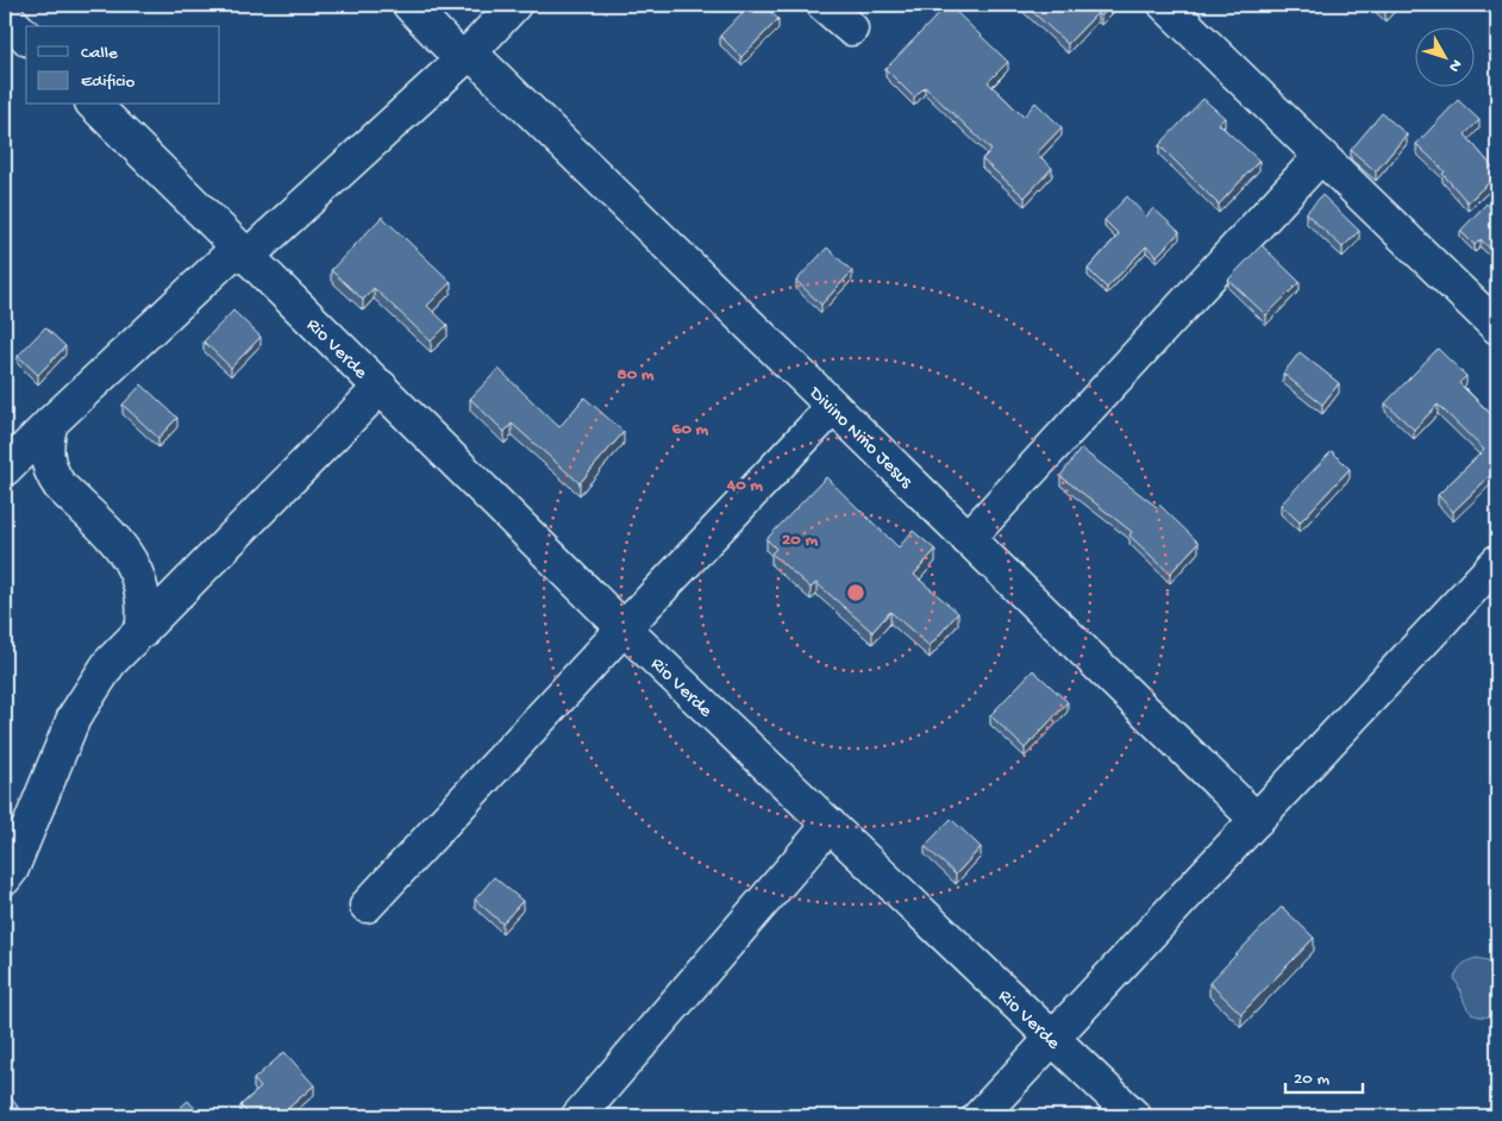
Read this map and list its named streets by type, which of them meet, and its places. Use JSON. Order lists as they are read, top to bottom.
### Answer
{
  "streets": {
    "street": ["Rio Verde", "Divino Niño Jesus"]
  },
  "legend": ["Calle", "Edificio"],
  "scale_bar": "20 m",
  "north": "bottom right",
  "rings": [
    "80 m",
    "60 m",
    "40 m",
    "20 m"
  ]
}
